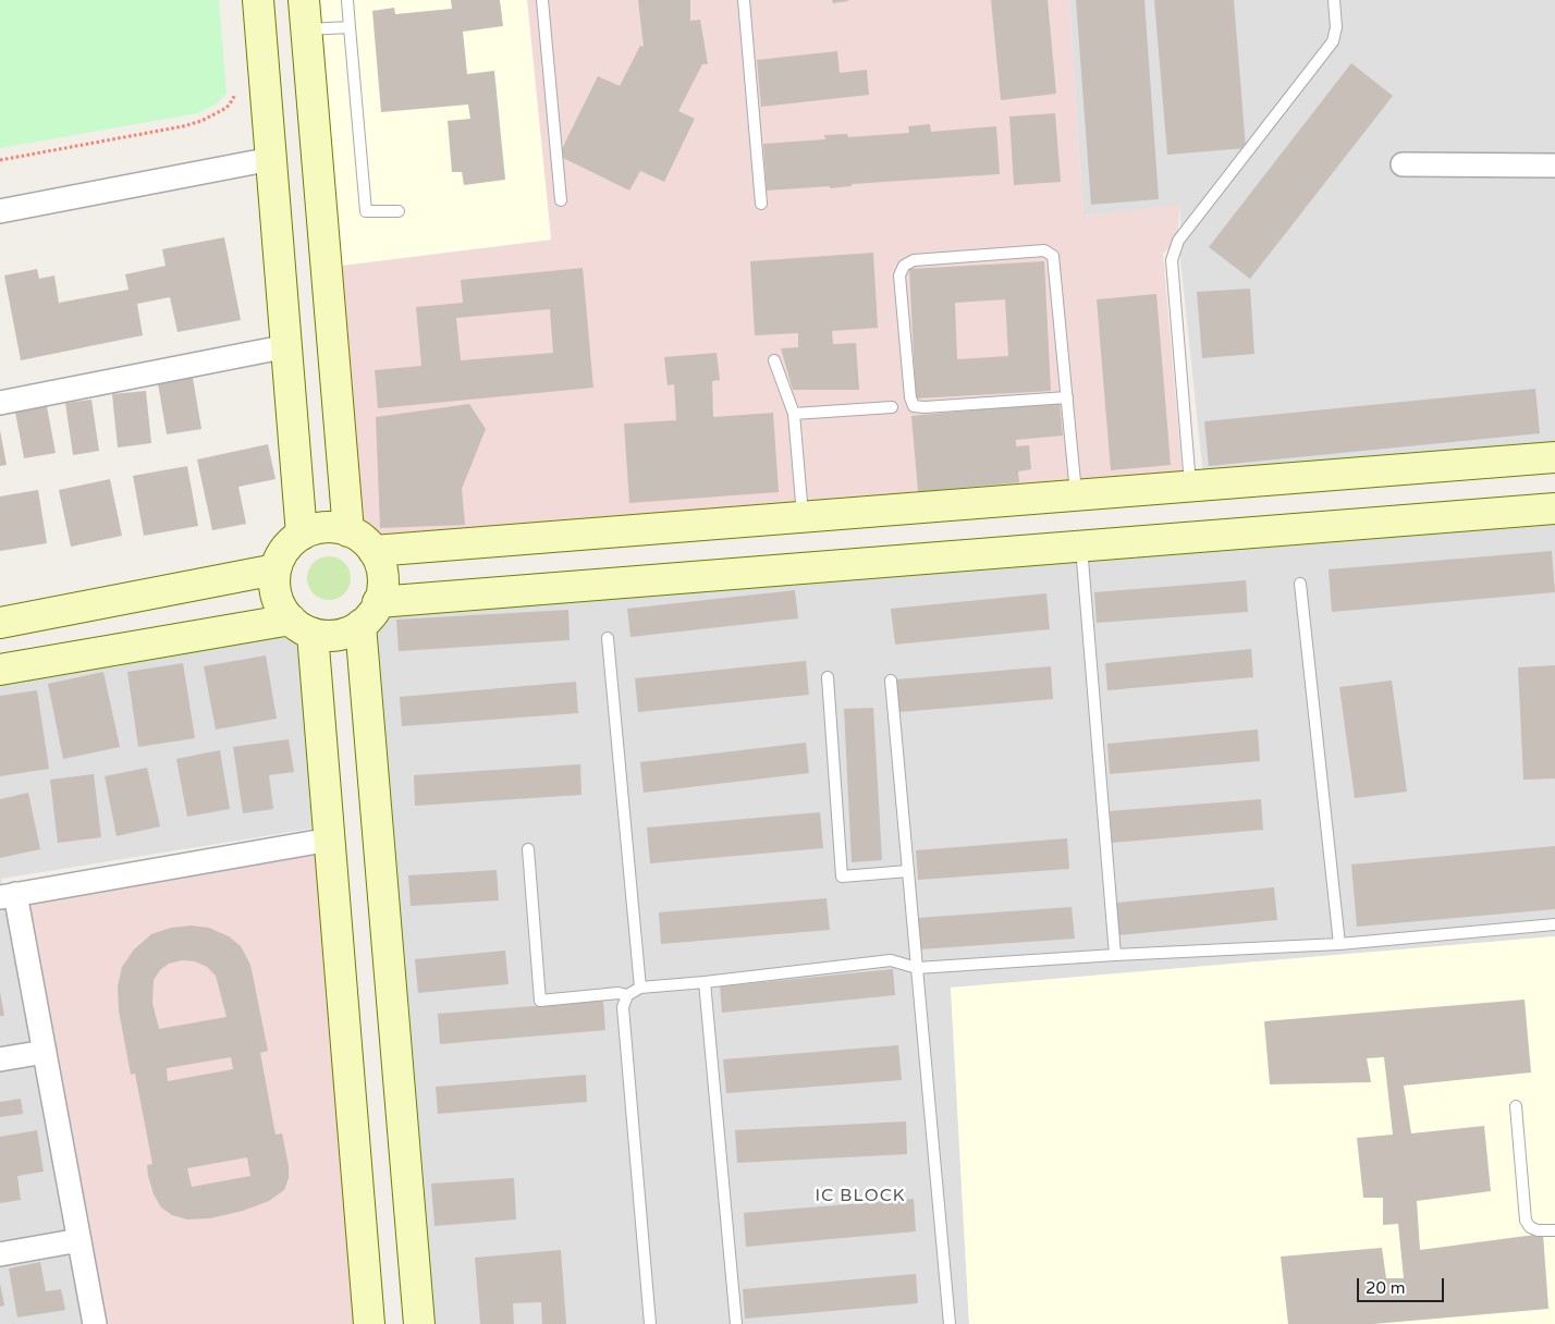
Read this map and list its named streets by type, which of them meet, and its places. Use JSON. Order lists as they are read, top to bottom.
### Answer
{
  "districts": ["IC BLOCK"],
  "scale_bar": "20 m"
}
